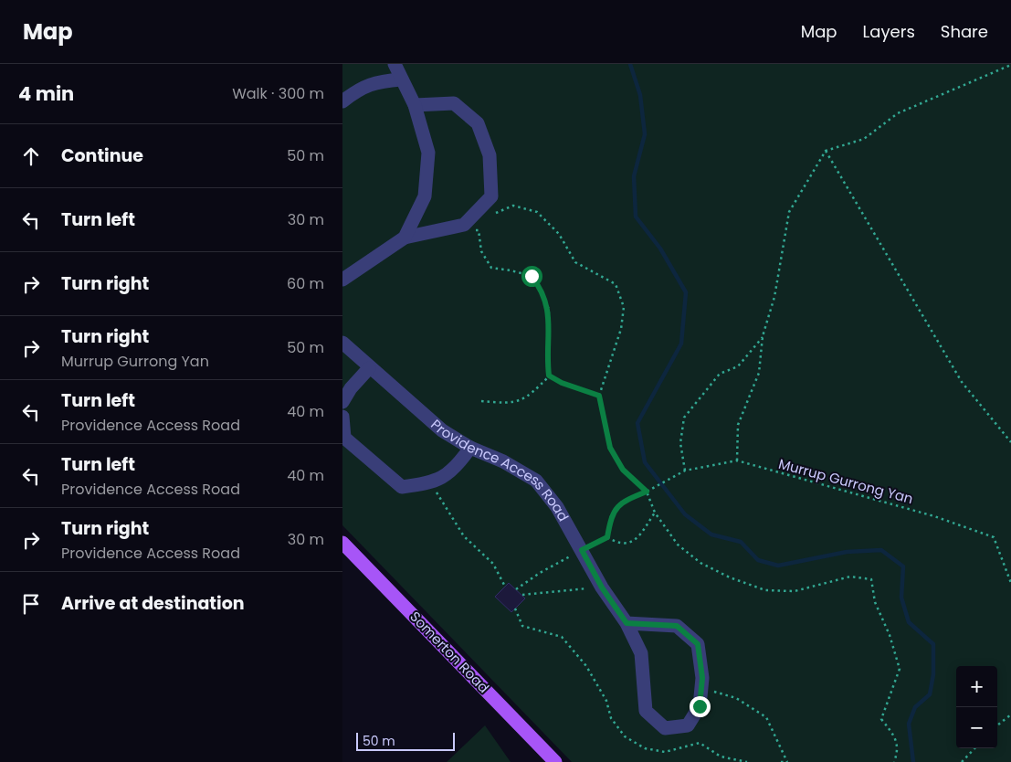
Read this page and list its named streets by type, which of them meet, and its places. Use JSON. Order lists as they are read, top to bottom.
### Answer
{
  "streets": {
    "main road": ["Somerton Road"],
    "lane": ["Providence Access Road"],
    "path": ["Murrup Gurrong Yan"]
  },
  "scale_bar": "50 m",
  "page": {
    "header": "Map",
    "nav": ["Map", "Layers", "Share"],
    "heading": ["4 min", "Walk · 300 m"],
    "list": [
      ["Continue", "50 m"],
      ["Turn left", "30 m"],
      ["Turn right", "60 m"],
      ["Turn right", "Murrup Gurrong Yan", "50 m"],
      ["Turn left", "Providence Access Road", "40 m"],
      ["Turn left", "Providence Access Road", "40 m"],
      ["Turn right", "Providence Access Road", "30 m"],
      "Arrive at destination"
    ],
    "map_buttons": ["+", "−"],
    "scale": "50 m"
  }
}
